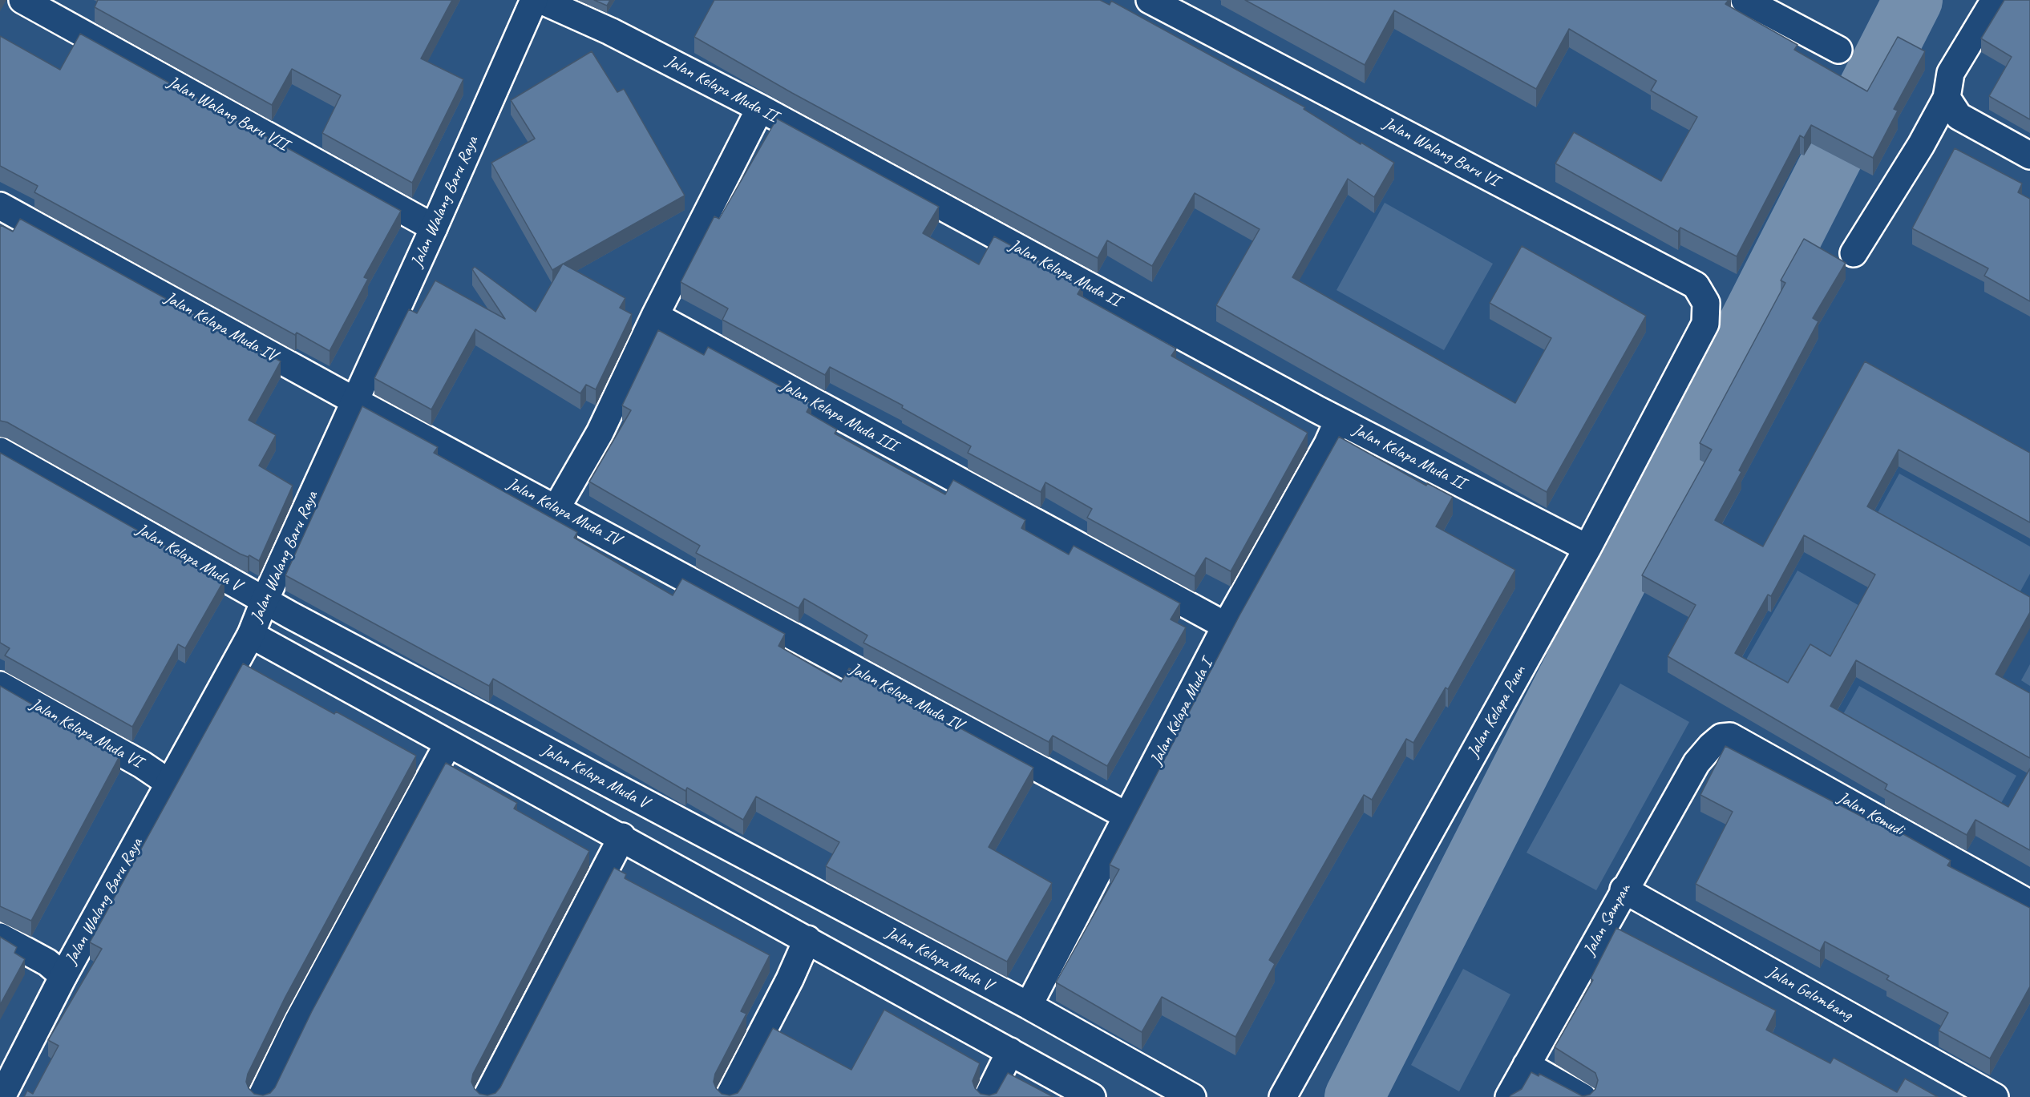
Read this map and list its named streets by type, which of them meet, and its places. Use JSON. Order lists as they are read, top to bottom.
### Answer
{
  "streets": {
    "street": [
      "Jalan Kelapa Muda II",
      "Jalan Walang Baru VII",
      "Jalan Walang Baru VI",
      "Jalan Walang Baru Raya",
      "Jalan Kelapa Muda IV",
      "Jalan Kelapa Muda III",
      "Jalan Kelapa Muda V",
      "Jalan Kelapa Puan",
      "Jalan Kelapa Muda I",
      "Jalan Kelapa Muda VI",
      "Jalan Kemudi",
      "Jalan Sampan",
      "Jalan Gelombang"
    ]
  },
  "crossings": [
    ["Jalan Kelapa Muda II", "Jalan Kelapa Puan"],
    ["Jalan Kelapa Muda II", "Jalan Kelapa Muda I"],
    ["Jalan Walang Baru VII", "Jalan Walang Baru Raya"],
    ["Jalan Walang Baru VI", "Jalan Kelapa Puan"],
    ["Jalan Walang Baru Raya", "Jalan Kelapa Muda IV"],
    ["Jalan Walang Baru Raya", "Jalan Kelapa Muda V"],
    ["Jalan Walang Baru Raya", "Jalan Kelapa Muda VI"],
    ["Jalan Kelapa Muda IV", "Jalan Kelapa Muda I"],
    ["Jalan Kelapa Muda III", "Jalan Kelapa Muda I"],
    ["Jalan Kelapa Muda V", "Jalan Kelapa Muda I"],
    ["Jalan Kemudi", "Jalan Sampan"],
    ["Jalan Sampan", "Jalan Gelombang"]
  ]
}
